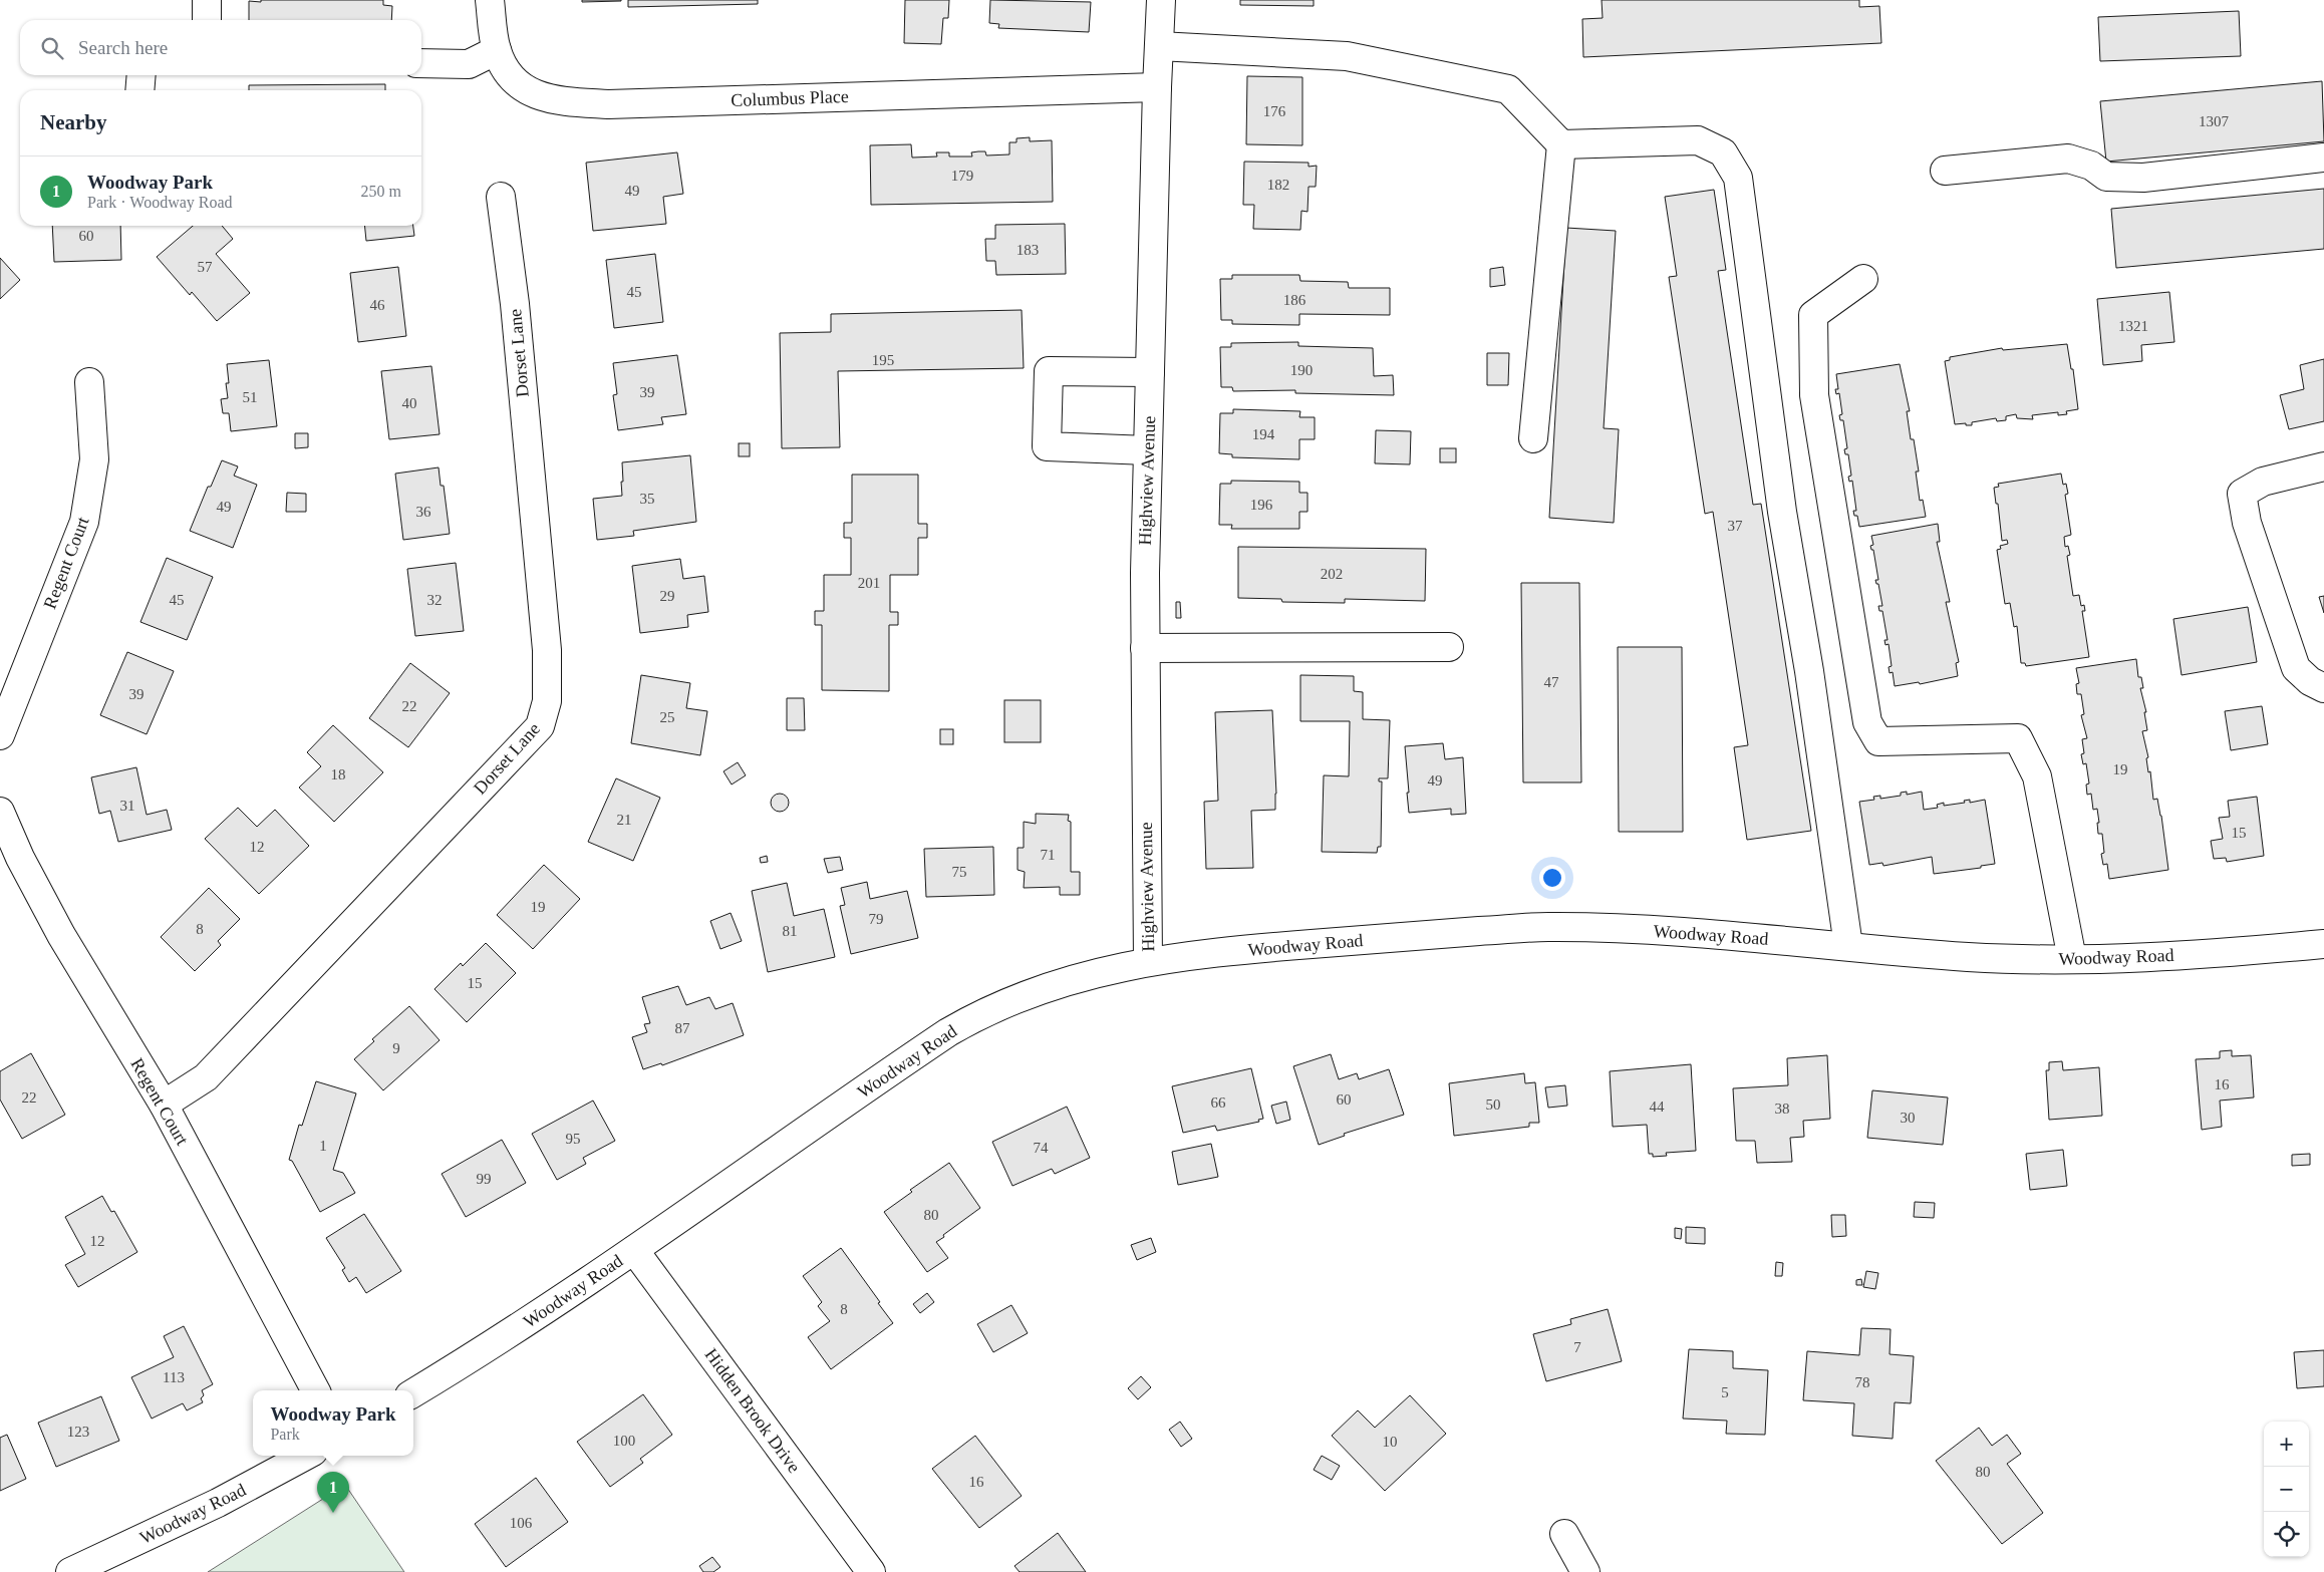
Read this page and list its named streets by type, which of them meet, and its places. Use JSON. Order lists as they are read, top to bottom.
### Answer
{
  "streets": {
    "street": [
      "Columbus Place",
      "Dorset Lane",
      "Highview Avenue",
      "Regent Court",
      "Woodway Road",
      "Hidden Brook Drive"
    ]
  },
  "crossings": [
    ["Columbus Place", "Highview Avenue"],
    ["Dorset Lane", "Regent Court"],
    ["Highview Avenue", "Woodway Road"],
    ["Woodway Road", "Hidden Brook Drive"]
  ],
  "house_numbers": [
    "176",
    "1307",
    "179",
    "182",
    "49",
    "60",
    "183",
    "57",
    "45",
    "186",
    "46",
    "1321",
    "195",
    "190",
    "39",
    "51",
    "40",
    "194",
    "35",
    "196",
    "49",
    "36",
    "37",
    "202",
    "201",
    "29",
    "45",
    "32",
    "47",
    "39",
    "22",
    "25",
    "19",
    "18",
    "49",
    "31",
    "21",
    "15",
    "12",
    "71",
    "75",
    "19",
    "79",
    "8",
    "81",
    "15",
    "87",
    "9",
    "16",
    "22",
    "60",
    "66",
    "50",
    "44",
    "38",
    "30",
    "95",
    "1",
    "74",
    "99",
    "80",
    "12",
    "8",
    "7",
    "113",
    "78",
    "5",
    "123",
    "100",
    "10",
    "80",
    "16",
    "106"
  ],
  "page": {
    "search": "Search here",
    "heading": "Nearby",
    "list": [
      {
        "mark": "1",
        "name": "Woodway Park",
        "note": "Park · Woodway Road",
        "value": "250 m"
      }
    ],
    "popup": ["Woodway Park", "Park"],
    "map_buttons": ["+", "−"],
    "pins": "1"
  }
}
